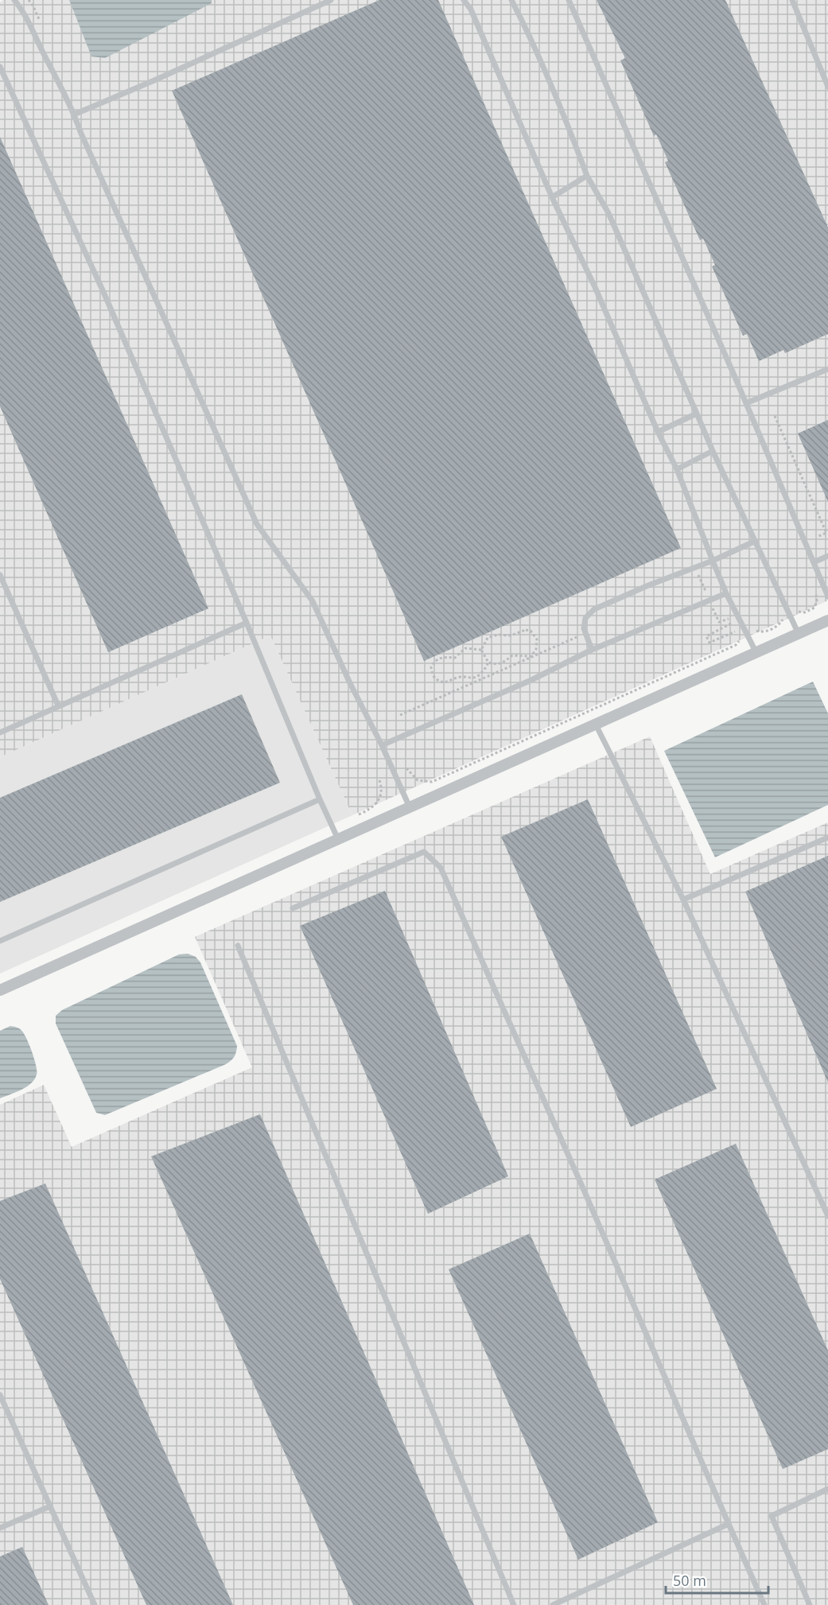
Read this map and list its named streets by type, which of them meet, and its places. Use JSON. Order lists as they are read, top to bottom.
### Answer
{
  "scale_bar": "50 m"
}
